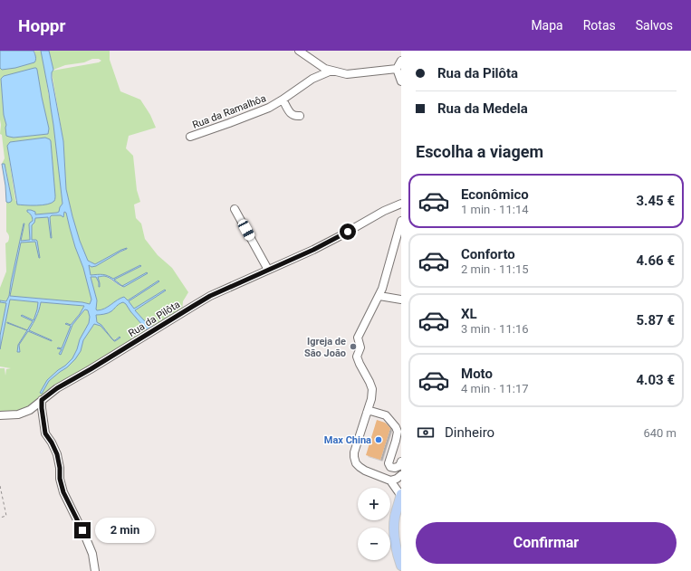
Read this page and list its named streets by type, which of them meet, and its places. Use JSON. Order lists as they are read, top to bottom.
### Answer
{
  "streets": {
    "street": ["Rua da Ramalhôa", "Rua da Pilôta"]
  },
  "places": ["Igreja de São João", "Max China"],
  "page": {
    "header": "Hoppr",
    "nav": ["Mapa", "Rotas", "Salvos"],
    "banner": ["Rua da Pilôta", "Rua da Medela"],
    "heading": "Escolha a viagem",
    "list": [
      {
        "name": "Econômico",
        "note": "1 min · 11:14",
        "value": "3.45 €"
      },
      {
        "name": "Conforto",
        "note": "2 min · 11:15",
        "value": "4.66 €"
      },
      {
        "name": "XL",
        "note": "3 min · 11:16",
        "value": "5.87 €"
      },
      {
        "name": "Moto",
        "note": "4 min · 11:17",
        "value": "4.03 €"
      }
    ],
    "pay": ["Dinheiro", "640 m"],
    "map_buttons": ["+", "−"],
    "buttons": "Confirmar",
    "bubble": "2 min"
  }
}
